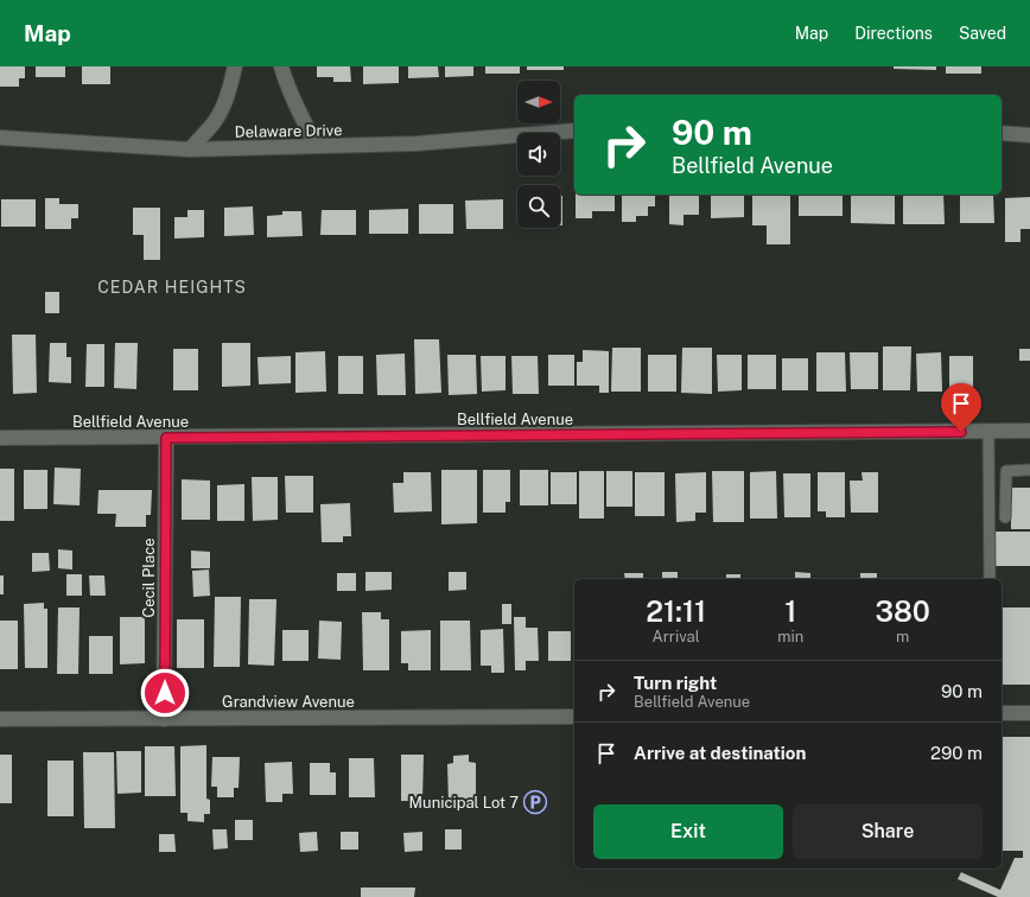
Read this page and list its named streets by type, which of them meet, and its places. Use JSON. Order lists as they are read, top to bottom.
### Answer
{
  "streets": {
    "street": [
      "Delaware Drive",
      "Bellfield Avenue",
      "Cecil Place",
      "Grandview Avenue"
    ]
  },
  "crossings": [
    ["Bellfield Avenue", "Cecil Place"],
    ["Cecil Place", "Grandview Avenue"]
  ],
  "districts": ["CEDAR HEIGHTS"],
  "places": {
    "parking": ["Municipal Lot 7"]
  },
  "north": "right",
  "page": {
    "header": "Map",
    "nav": ["Map", "Directions", "Saved"],
    "turn": ["90 m", "Bellfield Avenue"],
    "eta": [
      "21:11",
      "Arrival",
      "1",
      "min",
      "380",
      "m"
    ],
    "list": [
      {
        "name": "Turn right",
        "note": "Bellfield Avenue",
        "value": "90 m"
      },
      {
        "name": "Arrive at destination",
        "value": "290 m"
      }
    ],
    "buttons": ["Exit", "Share"]
  }
}
